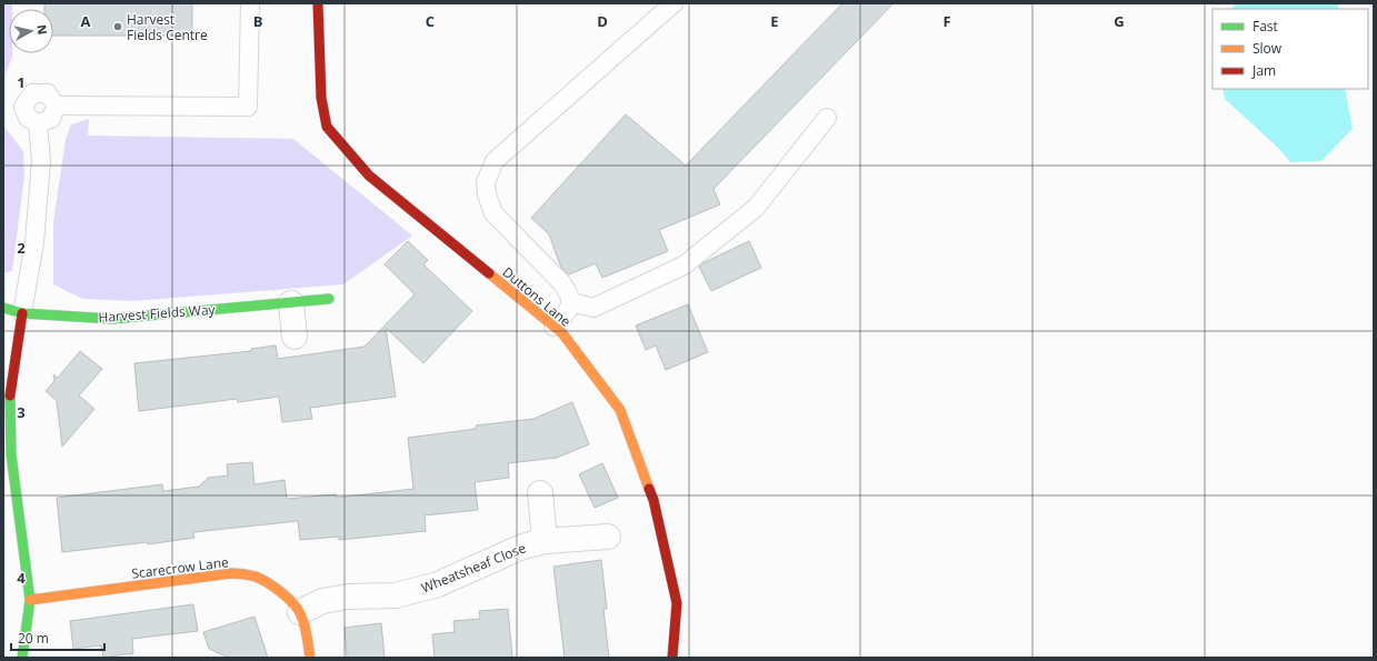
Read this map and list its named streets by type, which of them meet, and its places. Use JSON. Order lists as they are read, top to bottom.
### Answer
{
  "streets": {
    "street": [
      "Duttons Lane",
      "Harvest Fields Way",
      "Scarecrow Lane",
      "Wheatsheaf Close"
    ]
  },
  "crossings": [
    ["Scarecrow Lane", "Wheatsheaf Close"]
  ],
  "places": ["Harvest Fields Centre"],
  "legend": ["Fast", "Slow", "Jam"],
  "scale_bar": "20 m",
  "north": "right",
  "grid": {
    "columns": [
      "A",
      "B",
      "C",
      "D",
      "E",
      "F",
      "G"
    ],
    "rows": [
      "1",
      "2",
      "3",
      "4"
    ]
  }
}
